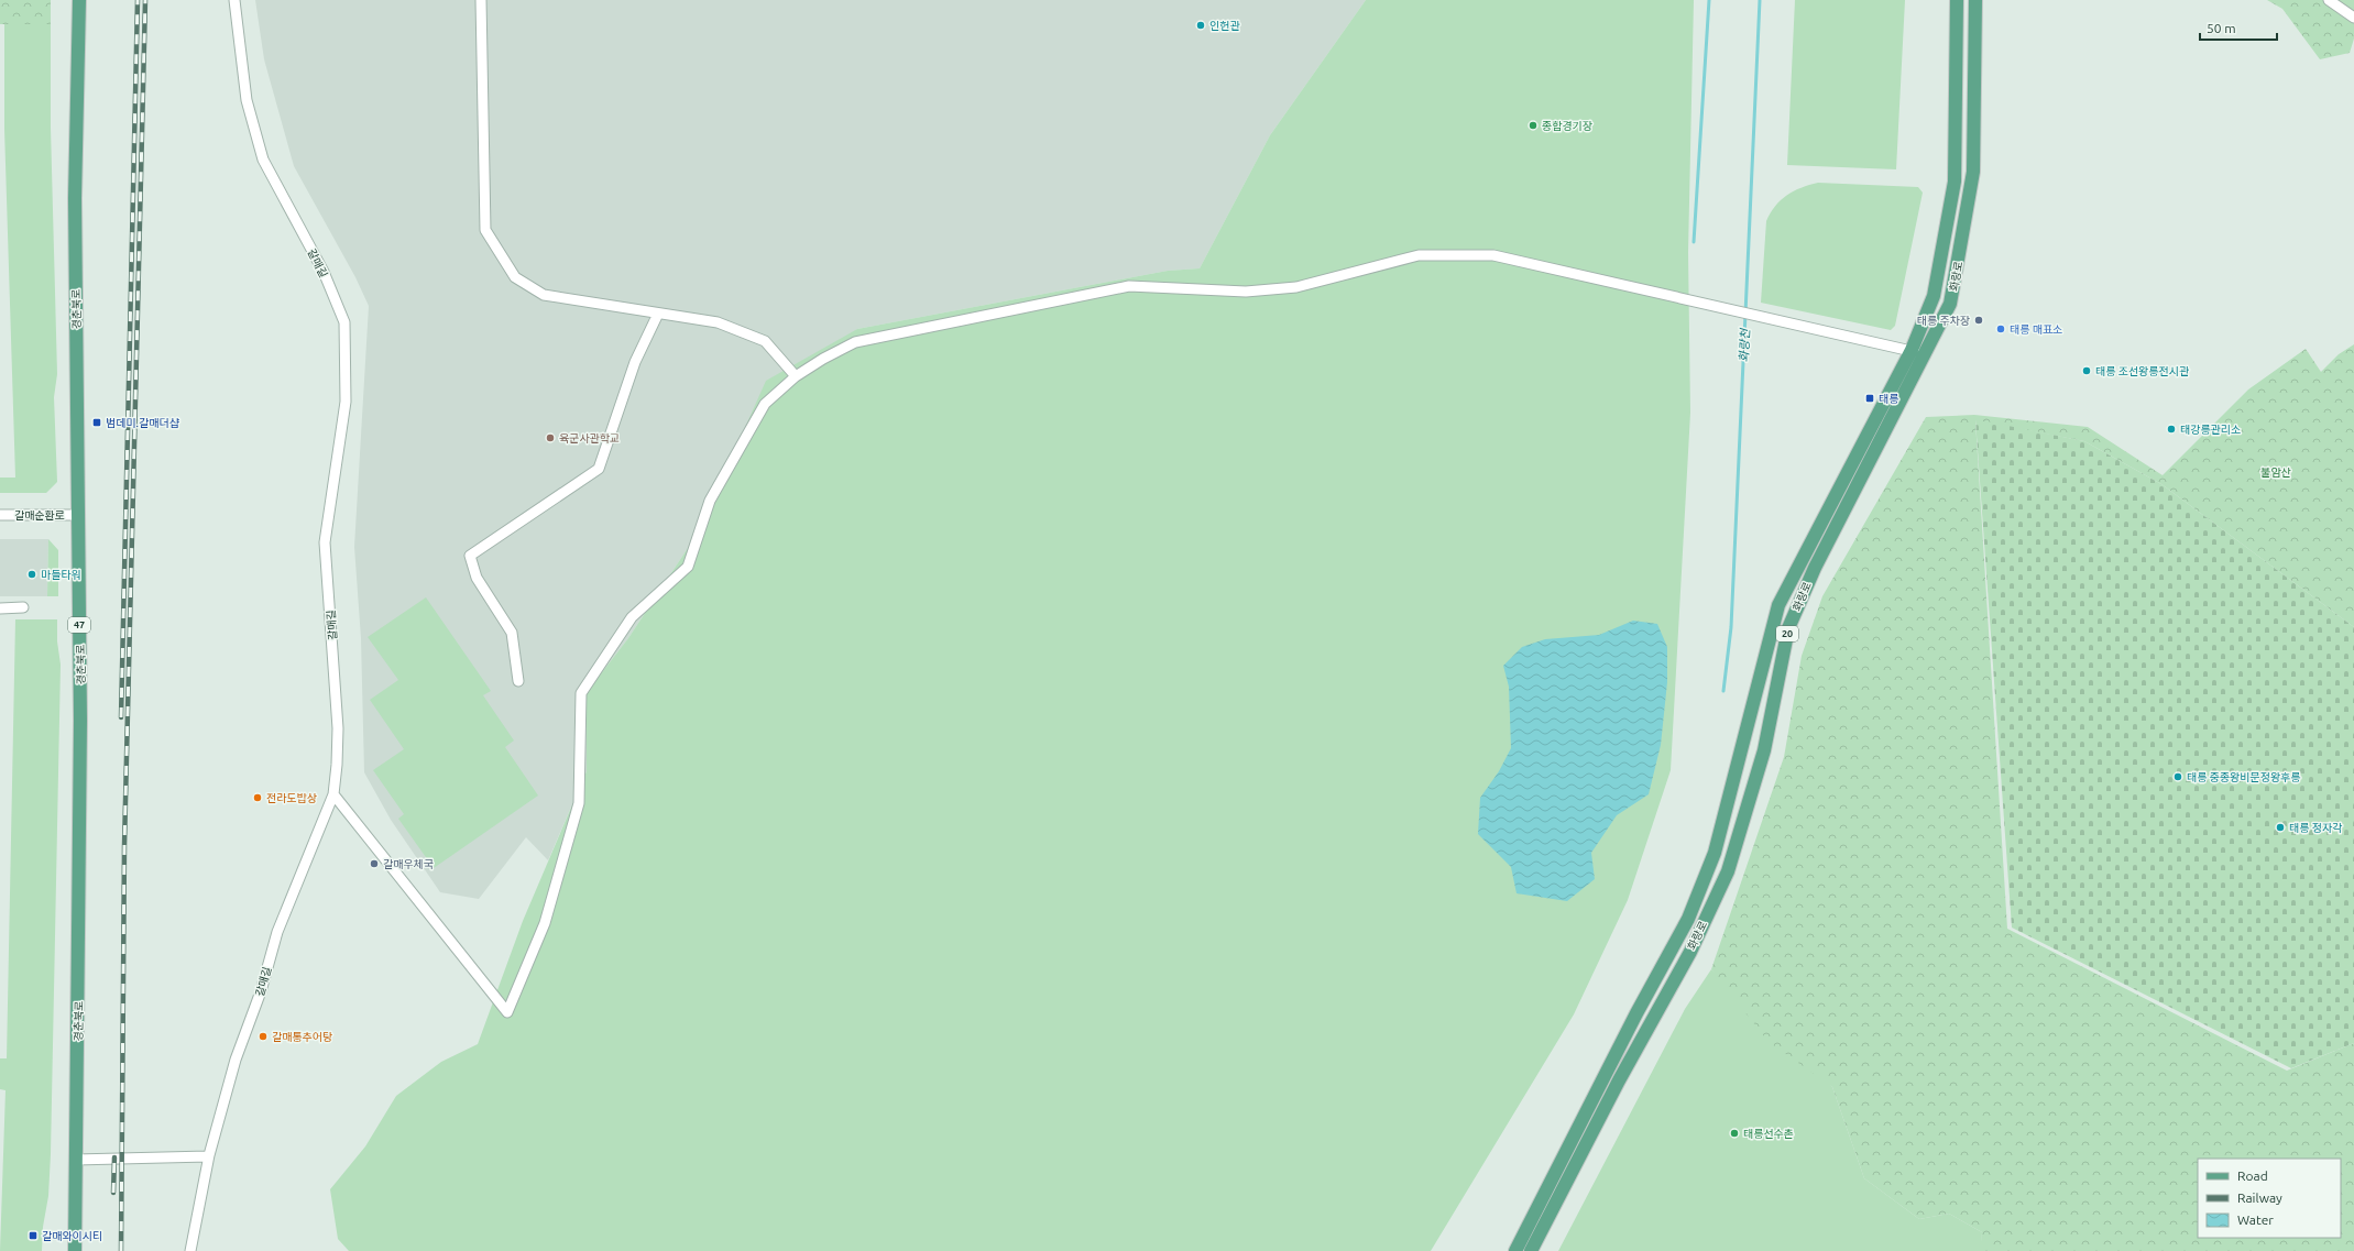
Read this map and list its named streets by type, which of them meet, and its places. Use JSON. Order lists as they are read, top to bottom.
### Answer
{
  "streets": {
    "main road": [
      "화랑로",
      "경춘북로",
      "47",
      "20"
    ],
    "street": ["갈매길", "갈매순환로"]
  },
  "crossings": [
    ["경춘북로", "갈매순환로"]
  ],
  "water": ["화랑천"],
  "parks": ["불암산"],
  "places": {
    "other": [
      "인헌관",
      "종합경기장",
      "태릉 주차장",
      "태릉 매표소",
      "태릉 조선왕릉전시관",
      "태강릉관리소",
      "육군사관학교",
      "마들타워",
      "태릉 중종왕비문정왕후릉",
      "전라도밥상",
      "태릉 정자각",
      "갈매우체국",
      "갈매통추어탕",
      "태릉선수촌"
    ],
    "transit": ["태릉", "범데미.갈매더샵", "갈매와이시티"]
  },
  "legend": ["Road", "Railway", "Water"],
  "scale_bar": "50 m"
}
